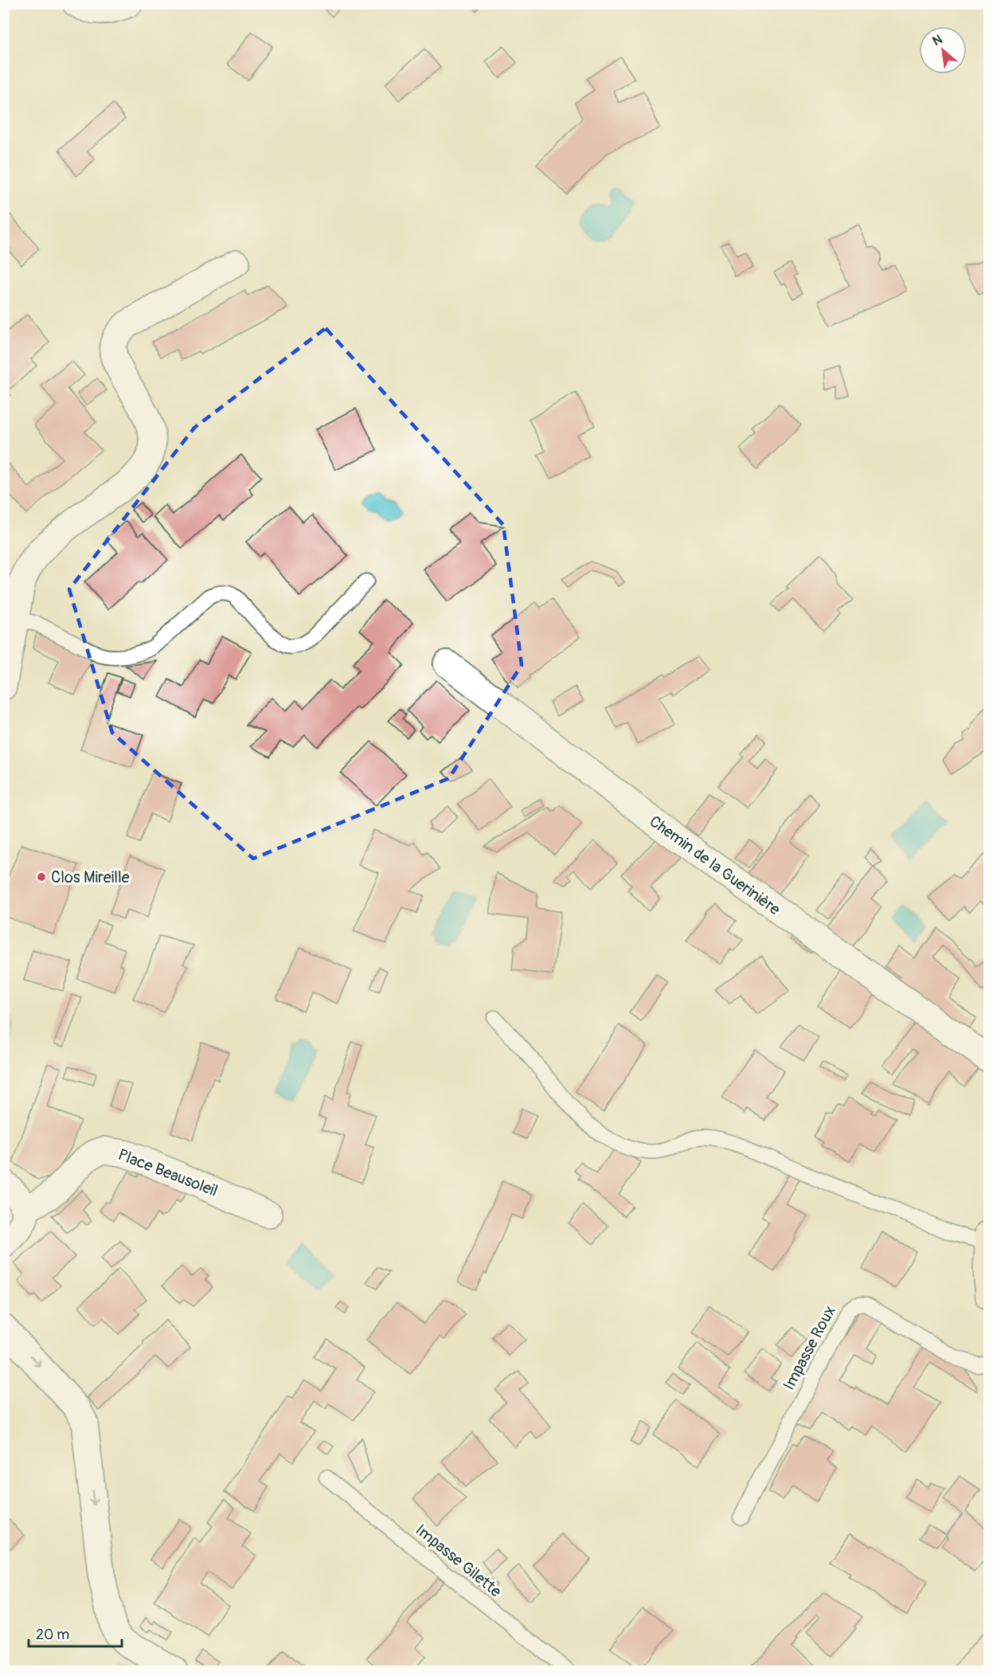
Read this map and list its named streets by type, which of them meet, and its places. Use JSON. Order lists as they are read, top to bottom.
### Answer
{
  "streets": {
    "street": ["Chemin de la Guerinière", "Place Beausoleil"],
    "lane": ["Impasse Roux", "Impasse Gilette"]
  },
  "places": ["Clos Mireille"],
  "scale_bar": "20 m",
  "north": "top left"
}
